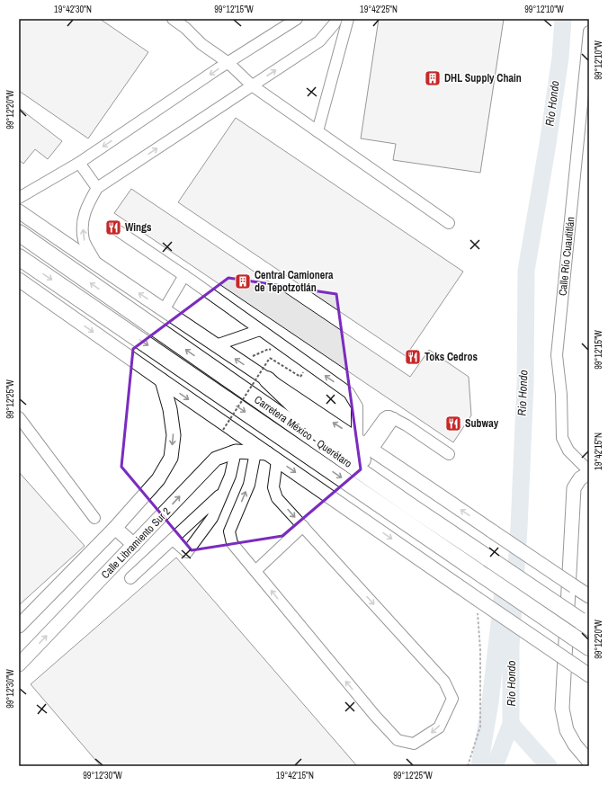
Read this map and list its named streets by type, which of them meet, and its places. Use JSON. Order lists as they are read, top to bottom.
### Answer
{
  "streets": {
    "highway": ["Carretera México - Querétaro"],
    "main road": ["Calle Libramiento Sur 2"],
    "street": ["Calle Río Cuautitlán"]
  },
  "water": ["Rio Hondo"],
  "places": {
    "building": ["DHL Supply Chain", "Central Camionera de Tepotzotlán"],
    "restaurant": ["Wings", "Toks Cedros", "Subway"]
  },
  "coordinates": [
    "19°42'30\"N",
    "99°12'15\"W",
    "19°42'25\"N",
    "99°12'10\"W",
    "99°12'20\"W",
    "99°12'25\"W",
    "19°42'15\"N",
    "99°12'30\"W"
  ]
}
